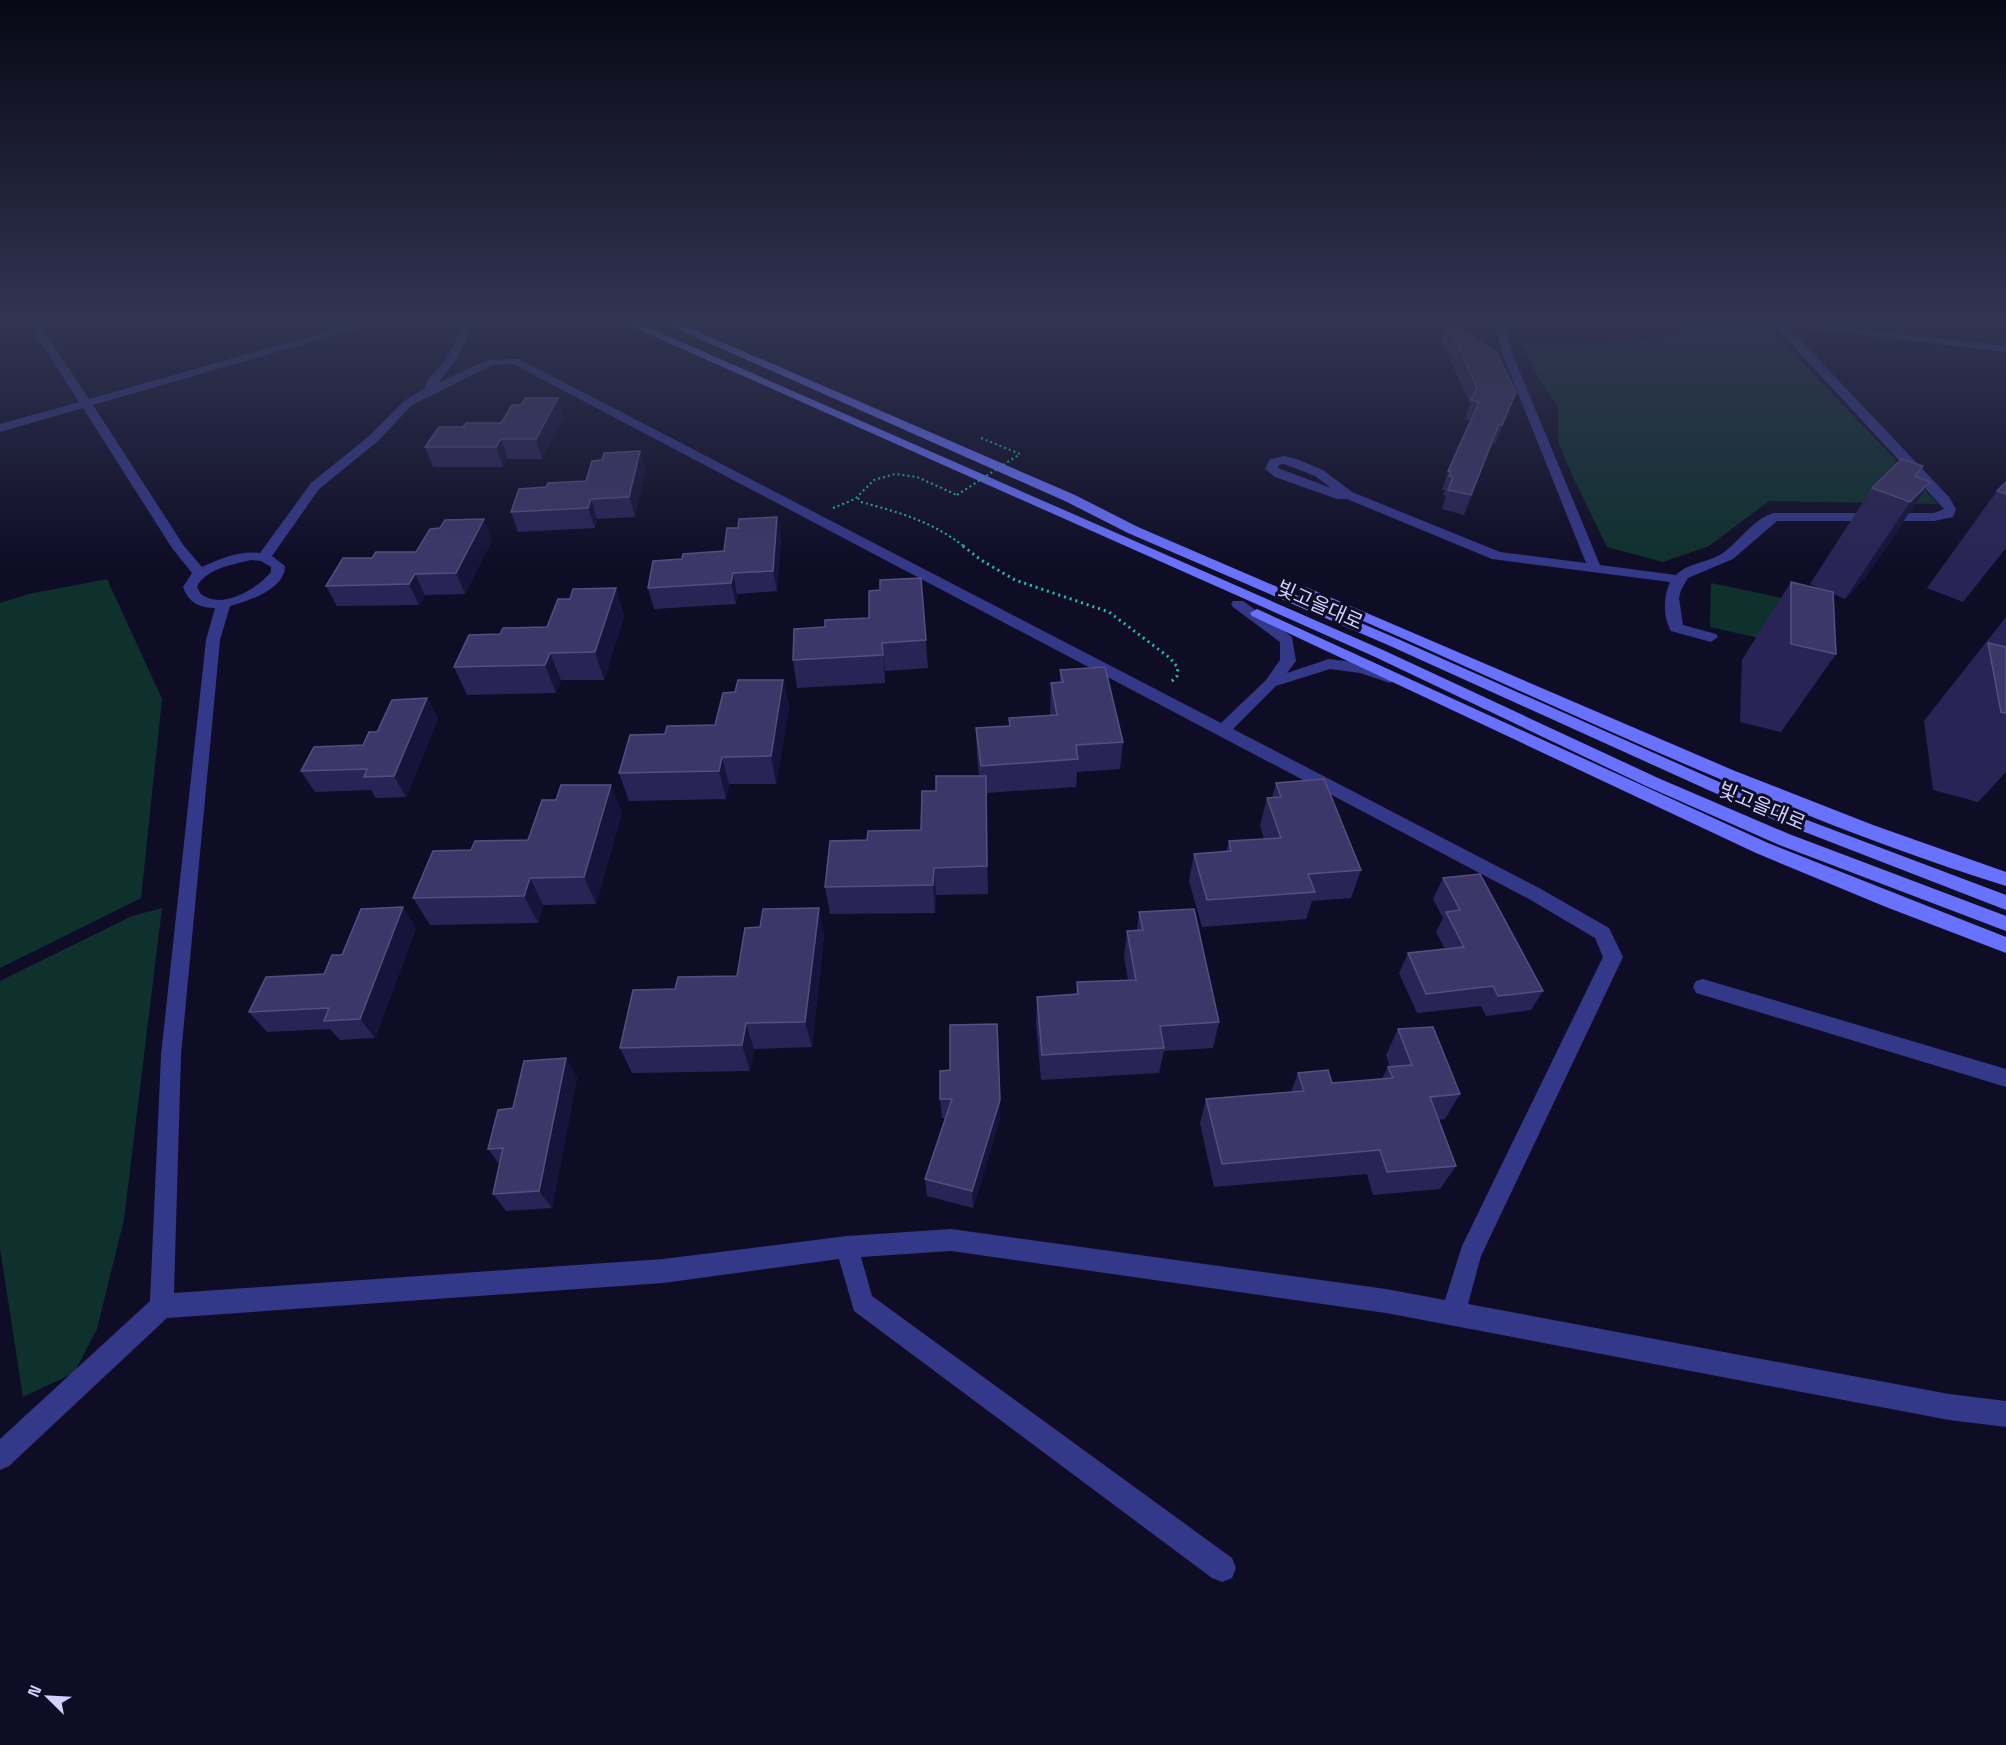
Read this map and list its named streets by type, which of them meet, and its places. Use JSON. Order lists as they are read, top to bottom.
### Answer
{
  "streets": {
    "main road": ["빛고을대로"]
  },
  "north": "top left"
}
